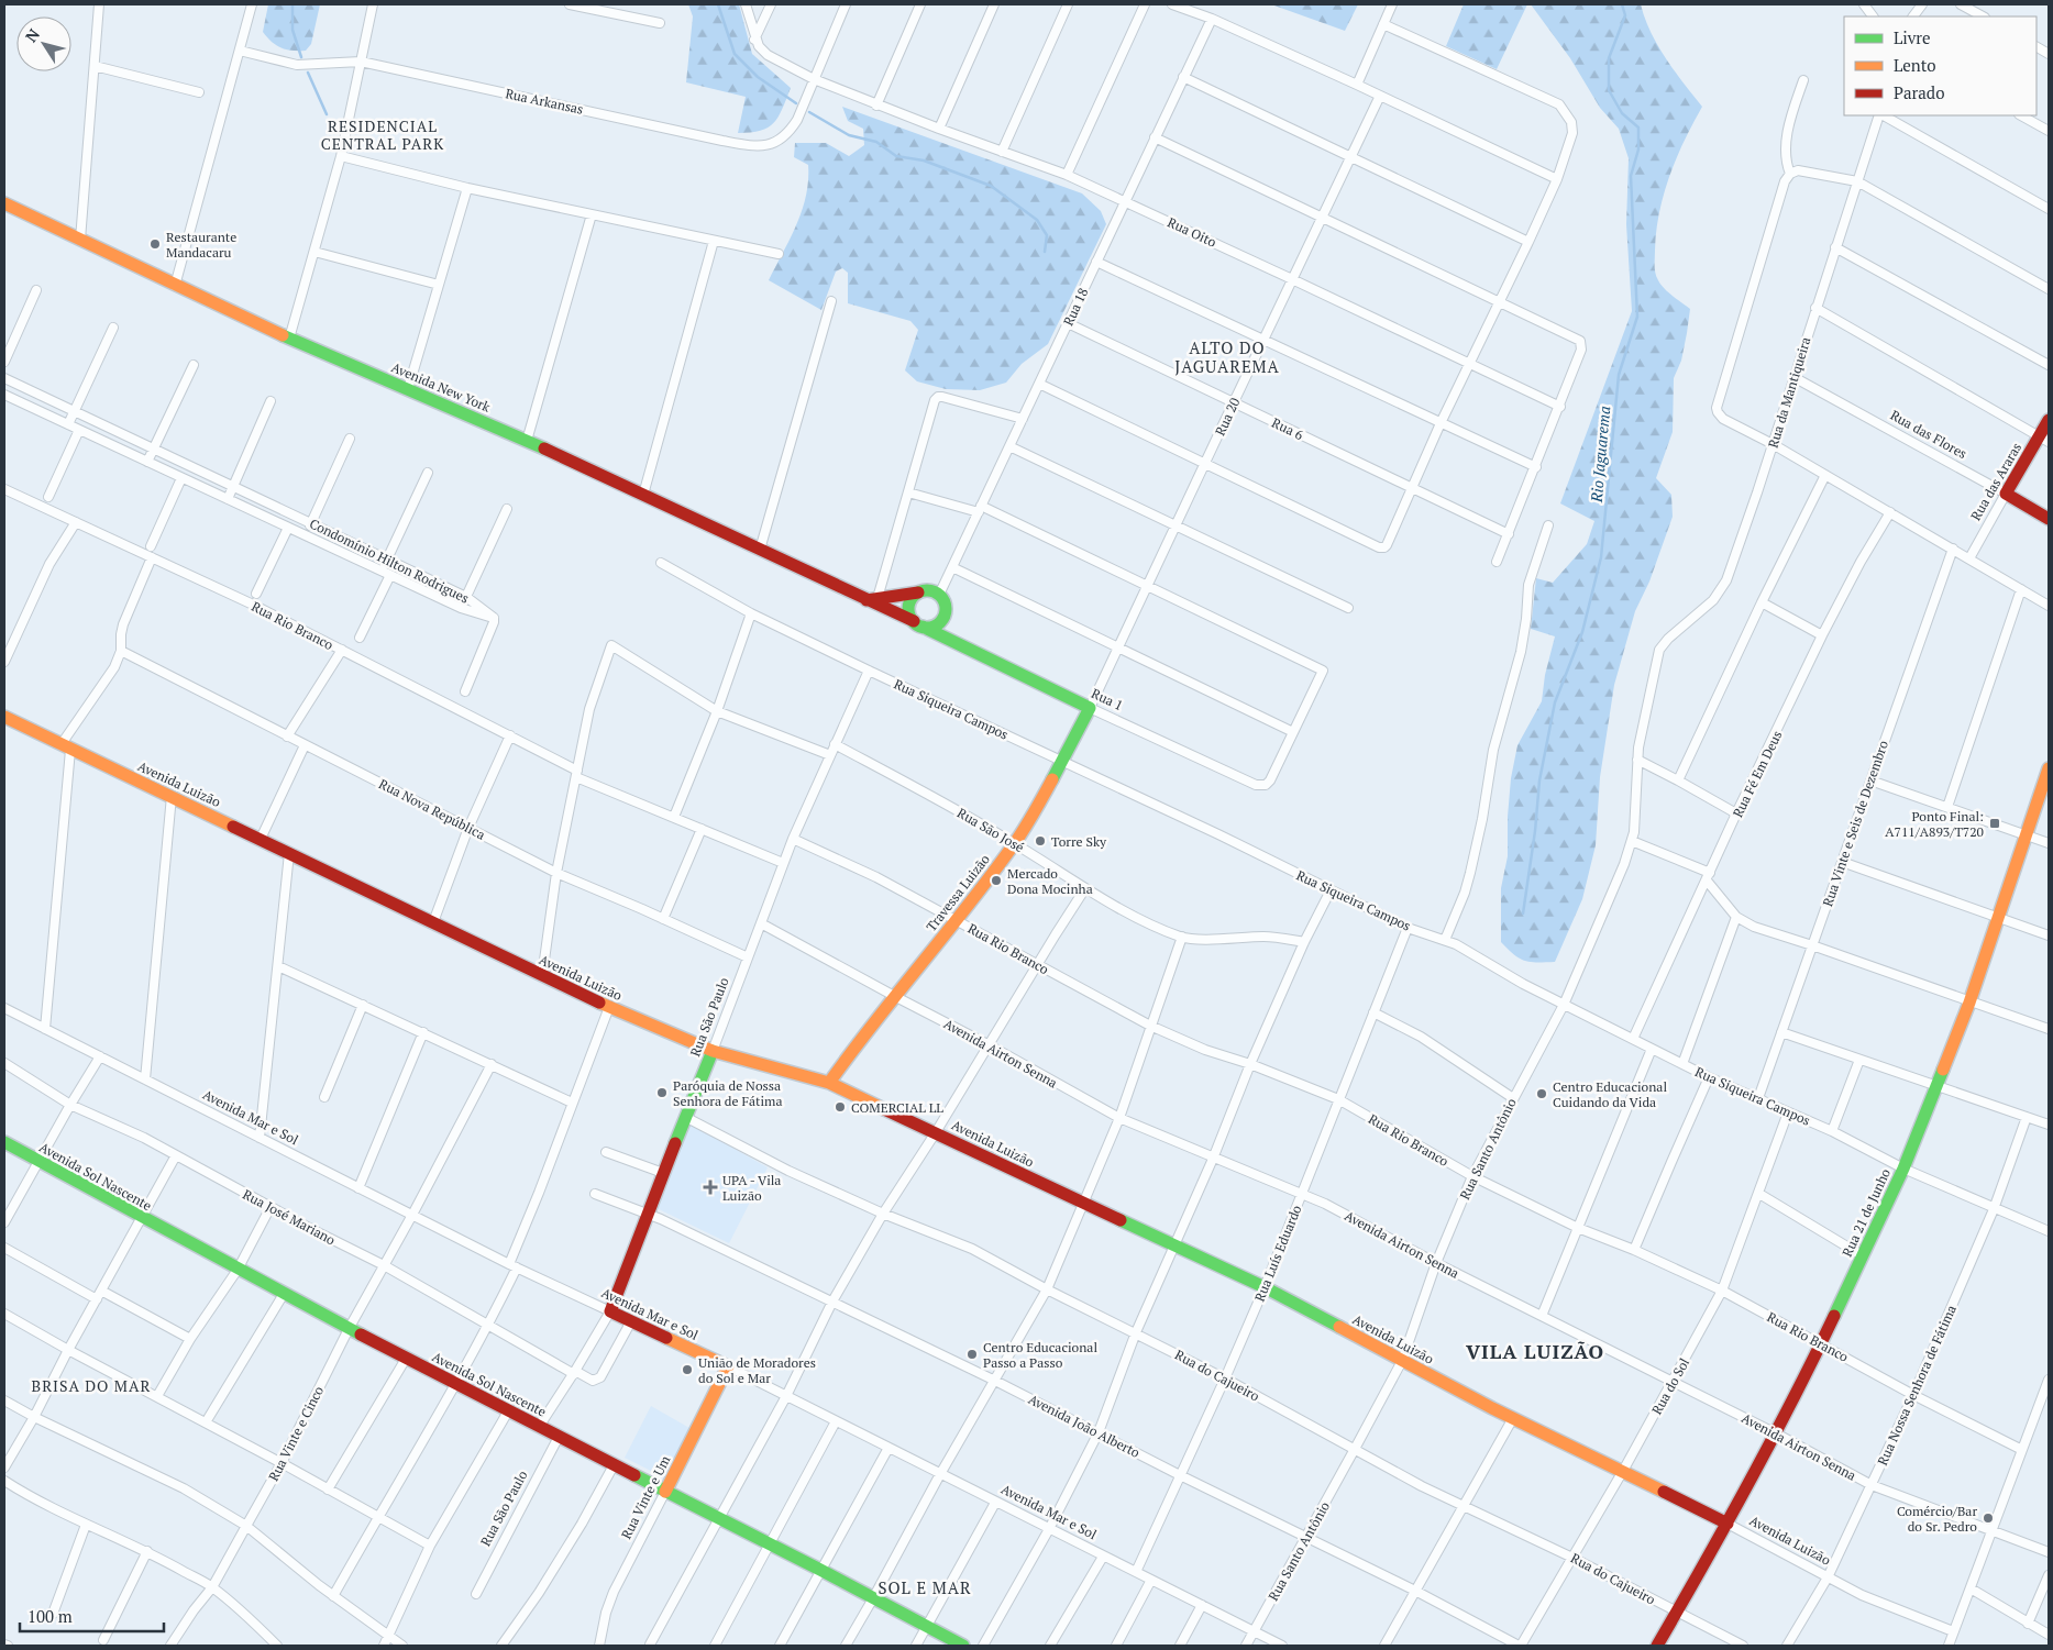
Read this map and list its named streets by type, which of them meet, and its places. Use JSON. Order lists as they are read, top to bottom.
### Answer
{
  "streets": {
    "street": [
      "Rua Arkansas",
      "Rua Oito",
      "Rua 18",
      "Avenida New York",
      "Rua da Mantiqueira",
      "Rua 20",
      "Rua 6",
      "Rua das Flores",
      "Rua das Araras",
      "Condomínio Hilton Rodrigues",
      "Rua Rio Branco",
      "Rua 1",
      "Rua Siqueira Campos",
      "Rua Fé Em Deus",
      "Avenida Luizão",
      "Rua Nova República",
      "Rua Vinte e Seis de Dezembro",
      "Rua São José",
      "Travessa Luizão",
      "Rua São Paulo",
      "Avenida Airton Senna",
      "Avenida Mar e Sol",
      "Rua Santo Antônio",
      "Avenida Sol Nascente",
      "Rua 21 de Junho",
      "Rua José Mariano",
      "Rua Luís Eduardo",
      "Rua do Cajueiro",
      "Rua Nossa Senhora de Fátima",
      "Rua do Sol",
      "Avenida João Alberto",
      "Rua Vinte e Cinco",
      "Rua Vinte e Um"
    ]
  },
  "crossings": [
    ["Rua Arkansas", "Rua Oito"],
    ["Rua Oito", "Rua 18"],
    ["Rua Oito", "Rua 20"],
    ["Rua 18", "Avenida New York"],
    ["Rua 18", "Rua 6"],
    ["Rua 18", "Rua 1"],
    ["Avenida New York", "Rua 1"],
    ["Rua da Mantiqueira", "Rua das Flores"],
    ["Rua da Mantiqueira", "Rua Santo Antônio"],
    ["Rua 20", "Rua 6"],
    ["Rua 20", "Rua 1"],
    ["Rua 20", "Travessa Luizão"],
    ["Rua das Flores", "Rua das Araras"],
    ["Rua Rio Branco", "Travessa Luizão"],
    ["Rua Rio Branco", "Rua São Paulo"],
    ["Rua Rio Branco", "Rua Santo Antônio"],
    ["Rua Rio Branco", "Rua 21 de Junho"],
    ["Rua Rio Branco", "Rua Luís Eduardo"],
    ["Rua Rio Branco", "Rua Nossa Senhora de Fátima"],
    ["Rua Rio Branco", "Rua do Sol"],
    ["Rua 1", "Travessa Luizão"],
    ["Rua Siqueira Campos", "Rua Fé Em Deus"],
    ["Rua Siqueira Campos", "Rua Vinte e Seis de Dezembro"],
    ["Rua Siqueira Campos", "Travessa Luizão"],
    ["Rua Siqueira Campos", "Rua São Paulo"],
    ["Rua Siqueira Campos", "Rua Santo Antônio"],
    ["Rua Siqueira Campos", "Rua 21 de Junho"],
    ["Rua Siqueira Campos", "Rua Luís Eduardo"],
    ["Rua Siqueira Campos", "Rua Nossa Senhora de Fátima"],
    ["Rua Siqueira Campos", "Rua do Sol"],
    ["Avenida Luizão", "Travessa Luizão"],
    ["Avenida Luizão", "Rua São Paulo"],
    ["Avenida Luizão", "Rua Santo Antônio"],
    ["Avenida Luizão", "Rua 21 de Junho"],
    ["Avenida Luizão", "Rua Luís Eduardo"],
    ["Avenida Luizão", "Rua Nossa Senhora de Fátima"],
    ["Avenida Luizão", "Rua do Sol"],
    ["Rua Nova República", "Rua São Paulo"],
    ["Rua São José", "Travessa Luizão"],
    ["Rua São José", "Rua São Paulo"],
    ["Travessa Luizão", "Avenida Airton Senna"],
    ["Rua São Paulo", "Avenida Airton Senna"],
    ["Rua São Paulo", "Avenida Mar e Sol"],
    ["Rua São Paulo", "Avenida Sol Nascente"],
    ["Rua São Paulo", "Rua José Mariano"],
    ["Rua São Paulo", "Rua do Cajueiro"],
    ["Rua São Paulo", "Avenida João Alberto"],
    ["Avenida Airton Senna", "Rua Santo Antônio"],
    ["Avenida Airton Senna", "Rua 21 de Junho"],
    ["Avenida Airton Senna", "Rua Luís Eduardo"],
    ["Avenida Airton Senna", "Rua Nossa Senhora de Fátima"],
    ["Avenida Airton Senna", "Rua do Sol"],
    ["Avenida Mar e Sol", "Rua Santo Antônio"],
    ["Avenida Mar e Sol", "Rua José Mariano"],
    ["Avenida Mar e Sol", "Rua Luís Eduardo"],
    ["Avenida Mar e Sol", "Rua Vinte e Cinco"],
    ["Avenida Mar e Sol", "Rua Vinte e Um"],
    ["Rua Santo Antônio", "Rua do Cajueiro"],
    ["Rua Santo Antônio", "Avenida João Alberto"],
    ["Avenida Sol Nascente", "Rua Vinte e Cinco"],
    ["Avenida Sol Nascente", "Rua Vinte e Um"],
    ["Rua 21 de Junho", "Rua do Cajueiro"],
    ["Rua José Mariano", "Rua Vinte e Cinco"],
    ["Rua Luís Eduardo", "Rua do Cajueiro"],
    ["Rua Luís Eduardo", "Avenida João Alberto"],
    ["Rua do Cajueiro", "Rua do Sol"],
    ["Rua do Sol", "Avenida João Alberto"]
  ],
  "districts": [
    "RESIDENCIAL CENTRAL PARK",
    "ALTO DO JAGUAREMA",
    "VILA LUIZÃO",
    "BRISA DO MAR",
    "SOL E MAR"
  ],
  "water": ["Rio Jaguarema"],
  "places": {
    "other": [
      "Restaurante Mandacaru",
      "Torre Sky",
      "Mercado Dona Mocinha",
      "Paróquia de Nossa Senhora de Fátima",
      "Centro Educacional Cuidando da Vida",
      "COMERCIAL LL",
      "Centro Educacional Passo a Passo",
      "União de Moradores do Sol e Mar",
      "Comércio/Bar do Sr. Pedro"
    ],
    "transit": ["Ponto Final: A711/A893/T720"],
    "health": ["UPA - Vila Luizão"]
  },
  "legend": ["Livre", "Lento", "Parado"],
  "scale_bar": "100 m",
  "north": "top left"
}
